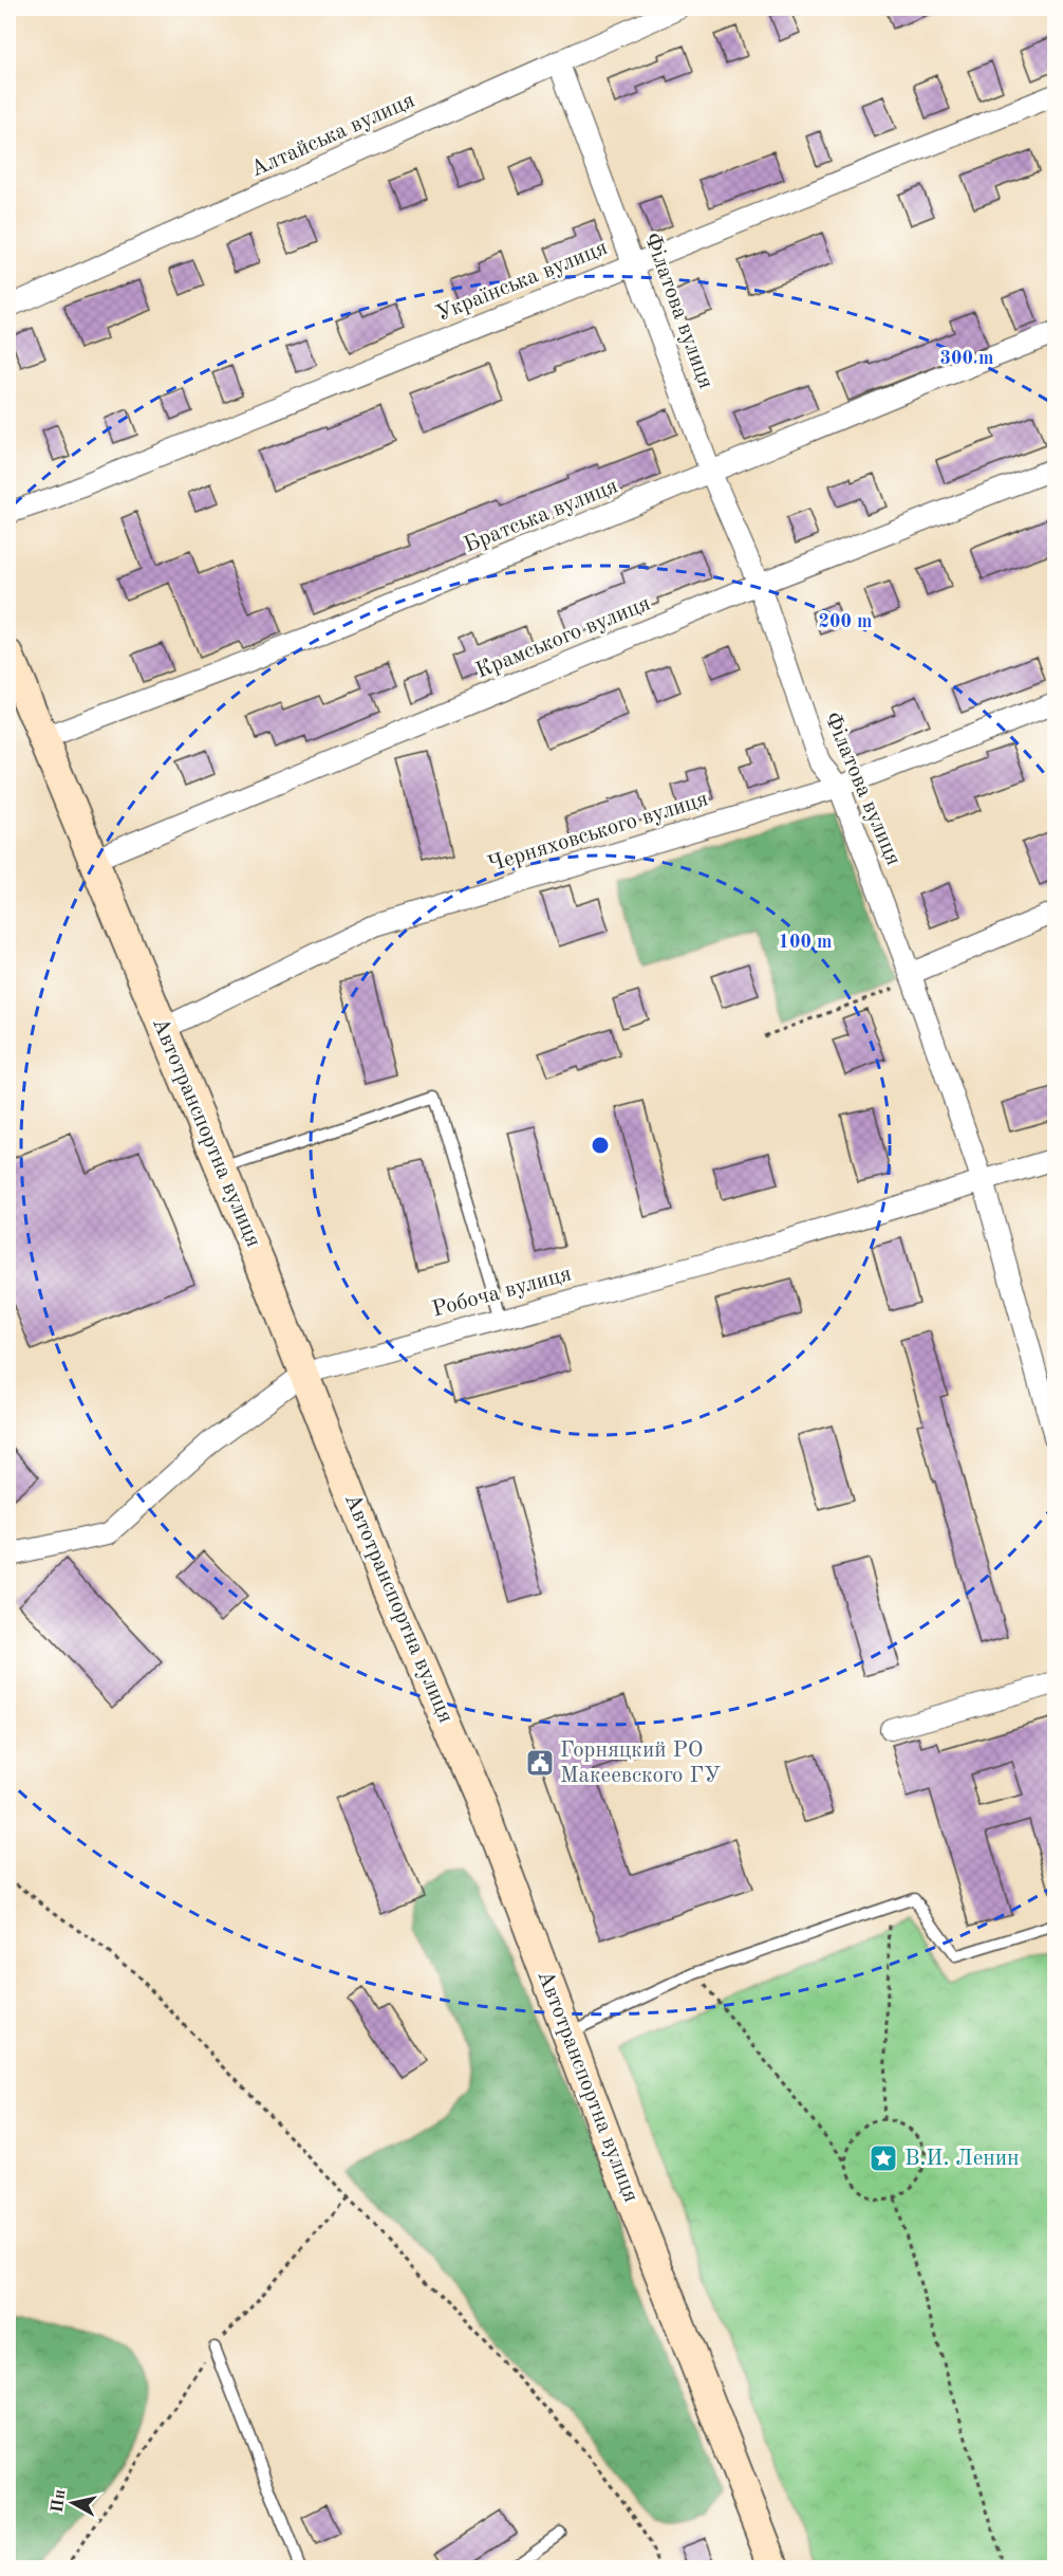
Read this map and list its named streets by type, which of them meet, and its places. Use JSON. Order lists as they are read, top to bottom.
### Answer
{
  "streets": {
    "main road": ["Автотранспортна вулиця"],
    "street": [
      "Алтайська вулиця",
      "Українська вулиця",
      "Філатова вулиця",
      "Братська вулиця",
      "Крамського вулиця",
      "Черняховського вулиця",
      "Робоча вулиця"
    ]
  },
  "crossings": [
    ["Алтайська вулиця", "Філатова вулиця"],
    ["Українська вулиця", "Філатова вулиця"],
    ["Філатова вулиця", "Братська вулиця"],
    ["Філатова вулиця", "Крамського вулиця"],
    ["Філатова вулиця", "Черняховського вулиця"],
    ["Філатова вулиця", "Робоча вулиця"],
    ["Братська вулиця", "Автотранспортна вулиця"],
    ["Крамського вулиця", "Автотранспортна вулиця"],
    ["Черняховського вулиця", "Автотранспортна вулиця"],
    ["Автотранспортна вулиця", "Робоча вулиця"]
  ],
  "places": {
    "public building": ["Горняцкий РО Макеевского ГУ"],
    "place": ["В.И. Ленин"]
  },
  "north": "left",
  "rings": ["300 m", "200 m", "100 m"]
}
